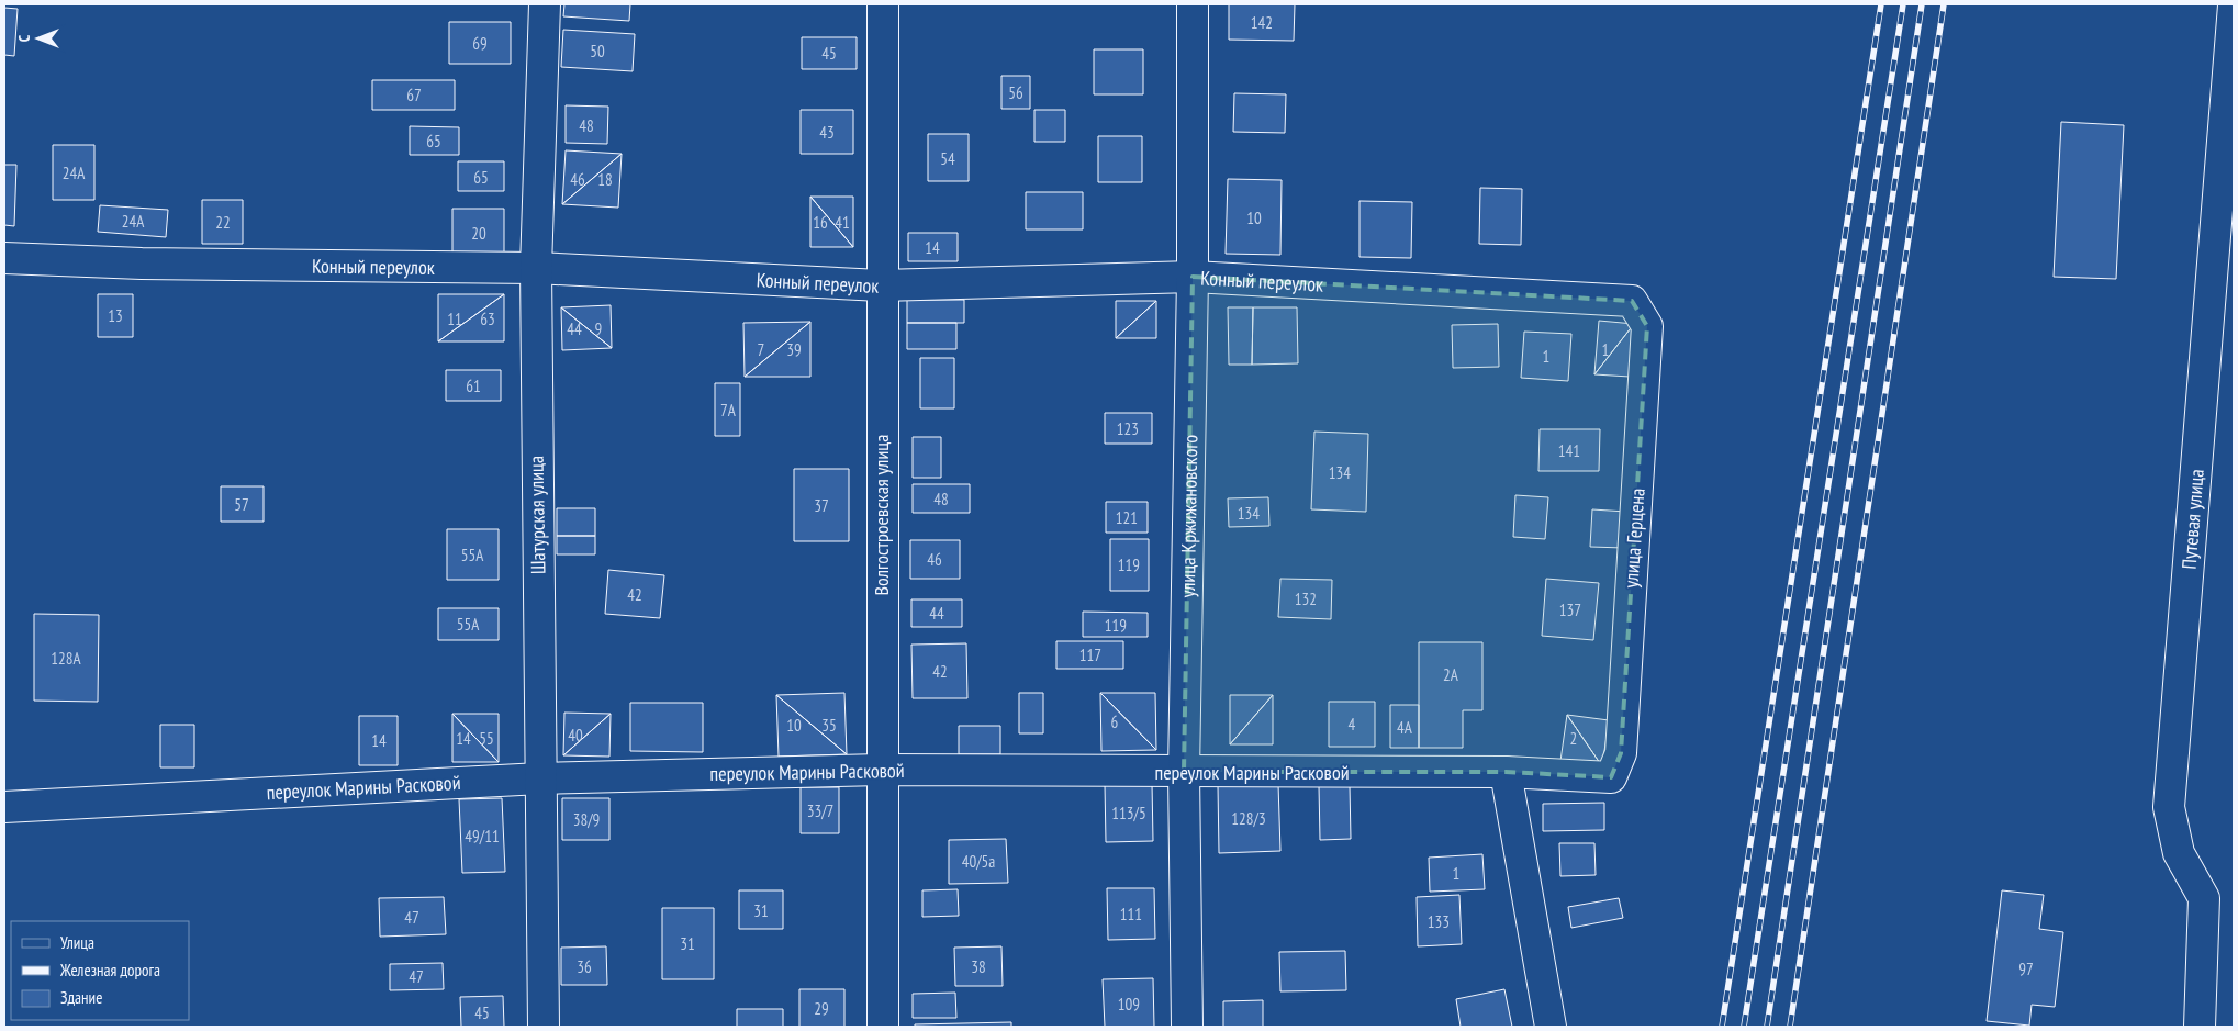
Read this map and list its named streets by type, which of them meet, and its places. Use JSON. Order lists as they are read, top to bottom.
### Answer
{
  "streets": {
    "street": [
      "Конный переулок",
      "Шатурская улица",
      "Волгостроевская улица",
      "улица Кржижановского",
      "Путевая улица",
      "улица Герцена",
      "переулок Марины Расковой"
    ]
  },
  "crossings": [
    ["Конный переулок", "Шатурская улица"],
    ["Конный переулок", "Волгостроевская улица"],
    ["Конный переулок", "улица Кржижановского"],
    ["Конный переулок", "улица Герцена"],
    ["Шатурская улица", "переулок Марины Расковой"],
    ["Волгостроевская улица", "переулок Марины Расковой"],
    ["улица Кржижановского", "переулок Марины Расковой"],
    ["улица Герцена", "переулок Марины Расковой"]
  ],
  "house_numbers": [
    "142",
    "69",
    "50",
    "45",
    "56",
    "67",
    "48",
    "43",
    "65",
    "54",
    "24А",
    "65",
    "46",
    "18",
    "10",
    "24А",
    "22",
    "16",
    "41",
    "20",
    "14",
    "13",
    "11",
    "63",
    "44",
    "9",
    "7",
    "39",
    "1",
    "1",
    "61",
    "7А",
    "123",
    "141",
    "134",
    "48",
    "57",
    "37",
    "134",
    "121",
    "55А",
    "46",
    "119",
    "42",
    "132",
    "137",
    "44",
    "55А",
    "119",
    "117",
    "128А",
    "42",
    "2А",
    "6",
    "4",
    "10",
    "35",
    "4А",
    "40",
    "14",
    "55",
    "2",
    "14",
    "33/7",
    "113/5",
    "128/3",
    "38/9",
    "49/11",
    "40/5а",
    "1",
    "31",
    "111",
    "47",
    "133",
    "31",
    "36",
    "38",
    "97",
    "47",
    "109",
    "29",
    "45"
  ],
  "legend": ["Улица", "Железная дорога", "Здание"],
  "north": "left"
}
